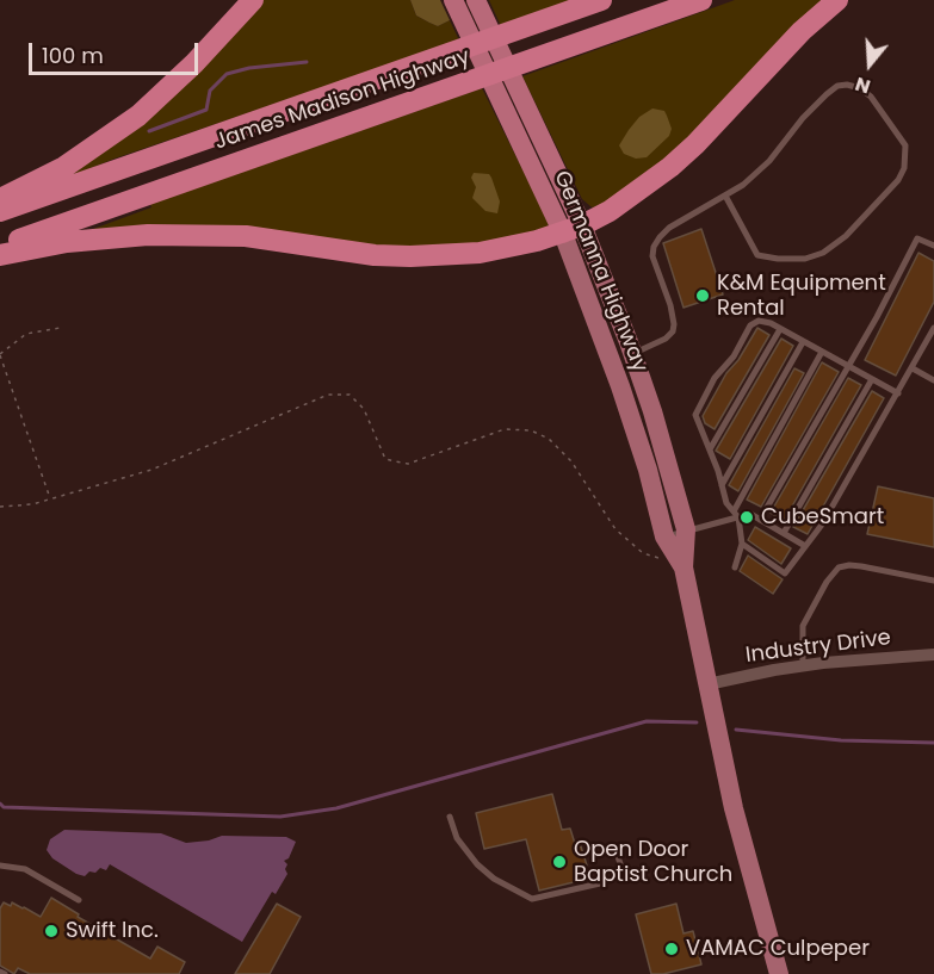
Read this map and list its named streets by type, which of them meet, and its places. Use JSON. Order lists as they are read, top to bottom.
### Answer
{
  "streets": {
    "highway": ["James Madison Highway", "Germanna Highway"],
    "street": ["Industry Drive"]
  },
  "crossings": [
    ["Germanna Highway", "Industry Drive"]
  ],
  "places": [
    "K&M Equipment Rental",
    "CubeSmart",
    "Open Door Baptist Church",
    "Swift Inc.",
    "VAMAC Culpeper"
  ],
  "scale_bar": "100 m",
  "north": "bottom"
}
